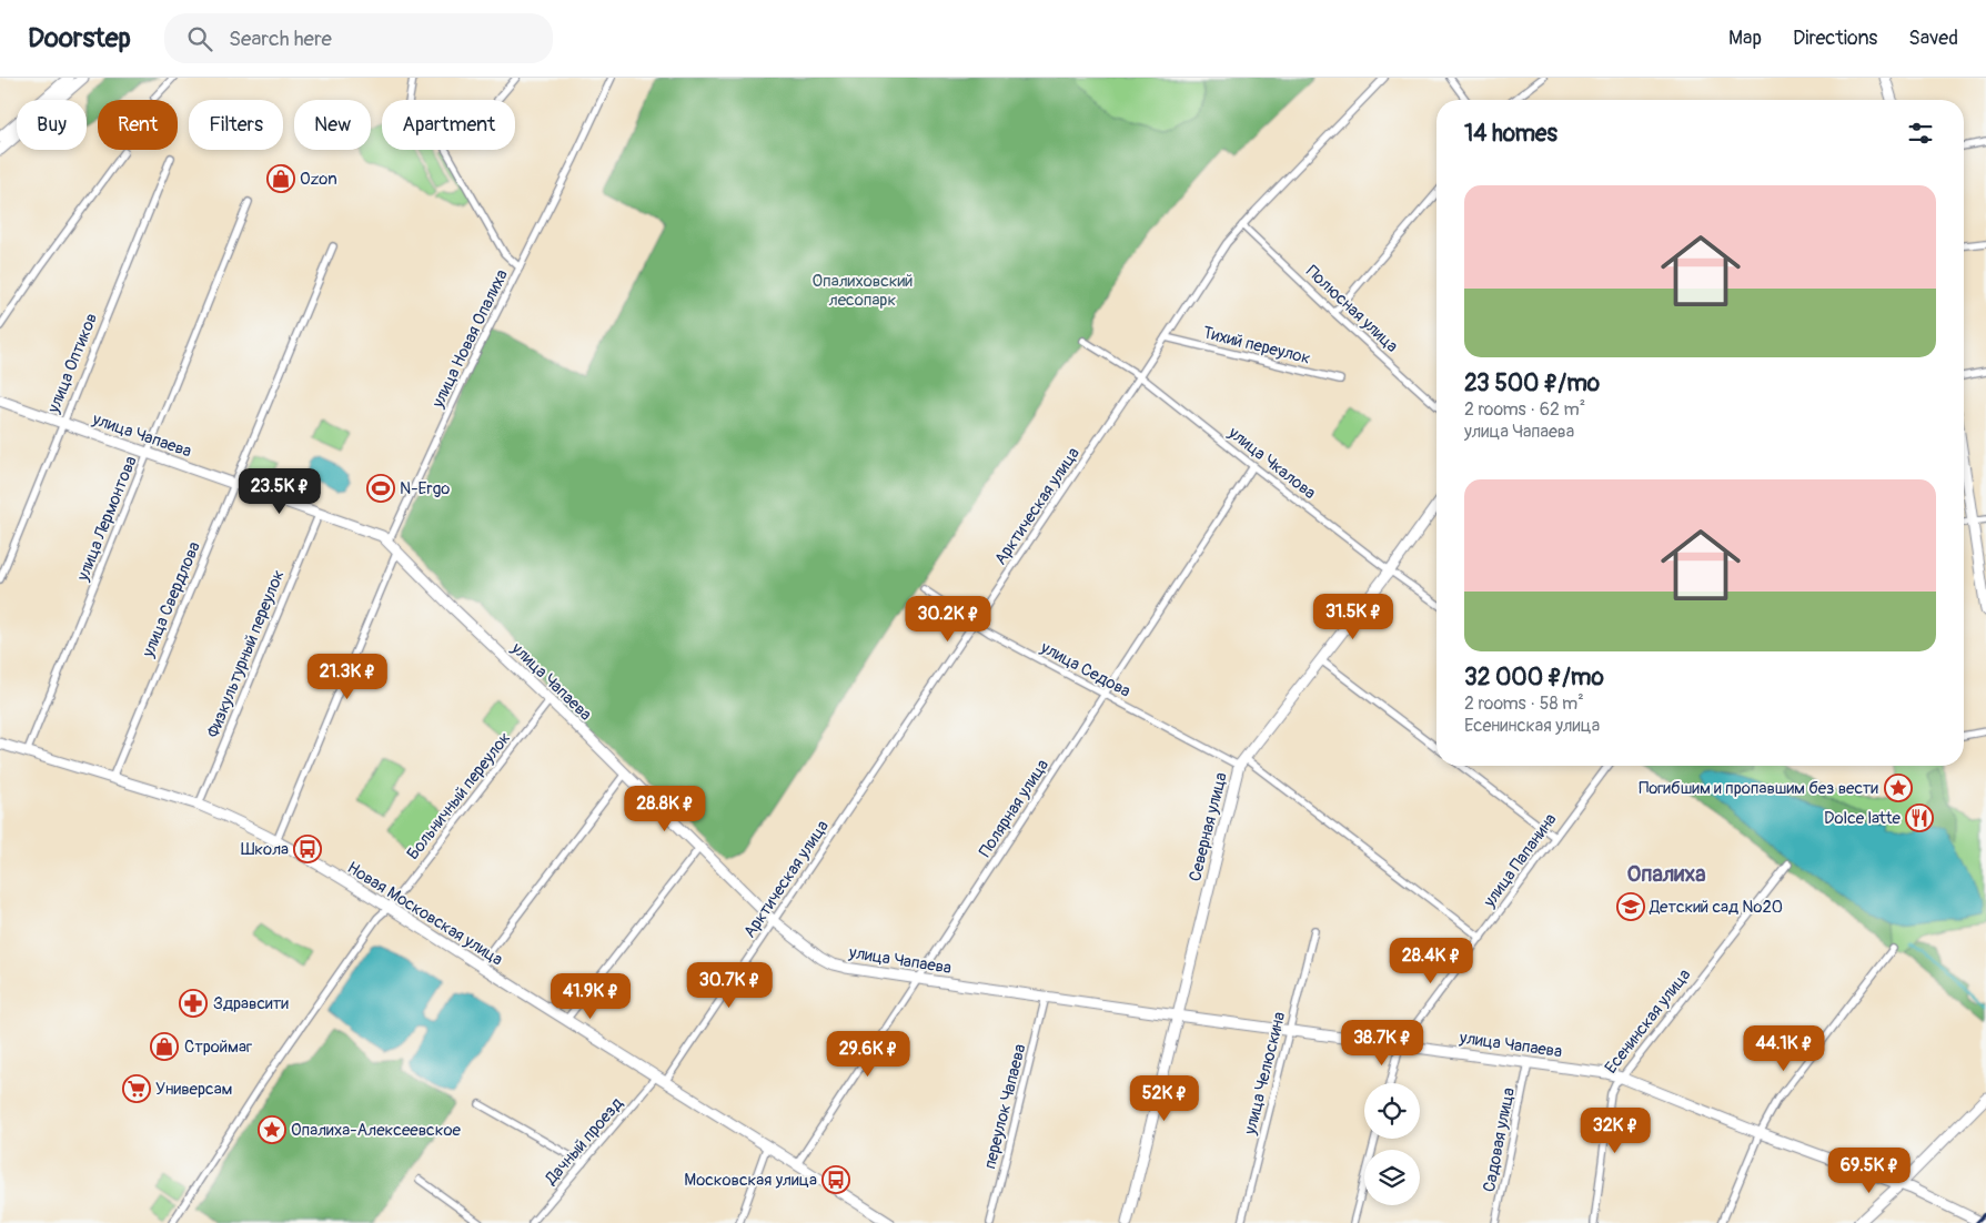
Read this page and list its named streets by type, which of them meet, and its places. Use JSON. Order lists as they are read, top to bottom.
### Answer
{
  "streets": {
    "street": [
      "Полюсная улица",
      "улица Новая Опалиха",
      "Тихий переулок",
      "улица Оптиков",
      "улица Чапаева",
      "улица Чкалова",
      "Арктическая улица",
      "улица Лермонтова",
      "улица Свердлова",
      "Физкультурный переулок",
      "улица Седова",
      "Больничный переулок",
      "Полярная улица",
      "Северная улица",
      "улица Папанина",
      "Новая Московская улица",
      "Есенинская улица",
      "улица Челюскина",
      "переулок Чапаева",
      "Садовая улица",
      "Дачный проезд"
    ]
  },
  "crossings": [
    ["Полюсная улица", "Арктическая улица"],
    ["улица Новая Опалиха", "улица Чапаева"],
    ["Тихий переулок", "Арктическая улица"],
    ["улица Оптиков", "улица Чапаева"],
    ["улица Чапаева", "Арктическая улица"],
    ["улица Чапаева", "улица Лермонтова"],
    ["улица Чапаева", "улица Свердлова"],
    ["улица Чапаева", "Физкультурный переулок"],
    ["улица Чапаева", "Больничный переулок"],
    ["улица Чапаева", "Полярная улица"],
    ["улица Чапаева", "Северная улица"],
    ["улица Чапаева", "улица Папанина"],
    ["улица Чапаева", "Есенинская улица"],
    ["улица Чапаева", "улица Челюскина"],
    ["улица Чапаева", "переулок Чапаева"],
    ["улица Чапаева", "Садовая улица"],
    ["улица Чкалова", "Арктическая улица"],
    ["улица Чкалова", "Полярная улица"],
    ["улица Чкалова", "Северная улица"],
    ["Арктическая улица", "улица Седова"],
    ["Арктическая улица", "Новая Московская улица"],
    ["улица Лермонтова", "Новая Московская улица"],
    ["улица Свердлова", "Новая Московская улица"],
    ["Физкультурный переулок", "Новая Московская улица"],
    ["улица Седова", "Полярная улица"],
    ["улица Седова", "Северная улица"],
    ["улица Седова", "улица Папанина"],
    ["Больничный переулок", "Новая Московская улица"],
    ["Полярная улица", "Новая Московская улица"],
    ["Новая Московская улица", "Дачный проезд"]
  ],
  "districts": ["Опалиха"],
  "parks": ["Опалиховский лесопарк"],
  "places": {
    "shop": ["Ozon", "Строймаг"],
    "sports": ["N-Ergo"],
    "place": ["Погибшим и пропавшим без вести", "Опалиха-Алексеевское"],
    "restaurant": ["Dolce latte"],
    "bus stop": ["Школа", "Московская улица"],
    "school or university": ["Детский сад №20"],
    "pharmacy": ["Здравсити"],
    "supermarket": ["Универсам"]
  },
  "page": {
    "header": "Doorstep",
    "search": "Search here",
    "nav": ["Map", "Directions", "Saved"],
    "chip": [
      "Buy",
      "Rent",
      "Filters",
      "New",
      "Apartment"
    ],
    "heading": "14 homes",
    "list": [
      {
        "name": "23 500 ₽/mo",
        "note": "2 rooms · 62 m² · улица Чапаева"
      },
      {
        "name": "32 000 ₽/mo",
        "note": "2 rooms · 58 m² · Есенинская улица"
      }
    ],
    "price": [
      "23.5K ₽",
      "31.5K ₽",
      "30.2K ₽",
      "21.3K ₽",
      "28.8K ₽",
      "28.4K ₽",
      "30.7K ₽",
      "41.9K ₽",
      "38.7K ₽",
      "44.1K ₽",
      "29.6K ₽",
      "52K ₽",
      "32K ₽",
      "69.5K ₽"
    ]
  }
}
